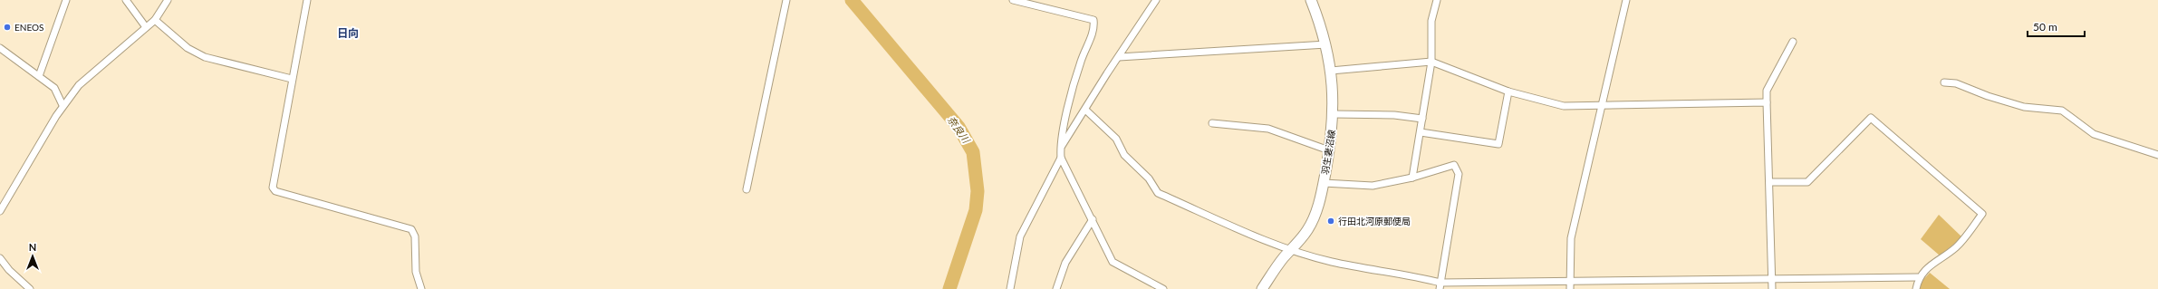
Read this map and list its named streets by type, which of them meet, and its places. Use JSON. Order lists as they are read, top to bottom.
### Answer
{
  "streets": {
    "main road": ["羽生妻沼線"]
  },
  "districts": ["日向"],
  "water": ["奈良川"],
  "places": ["ENEOS", "行田北河原郵便局"],
  "scale_bar": "50 m",
  "north": "top"
}
